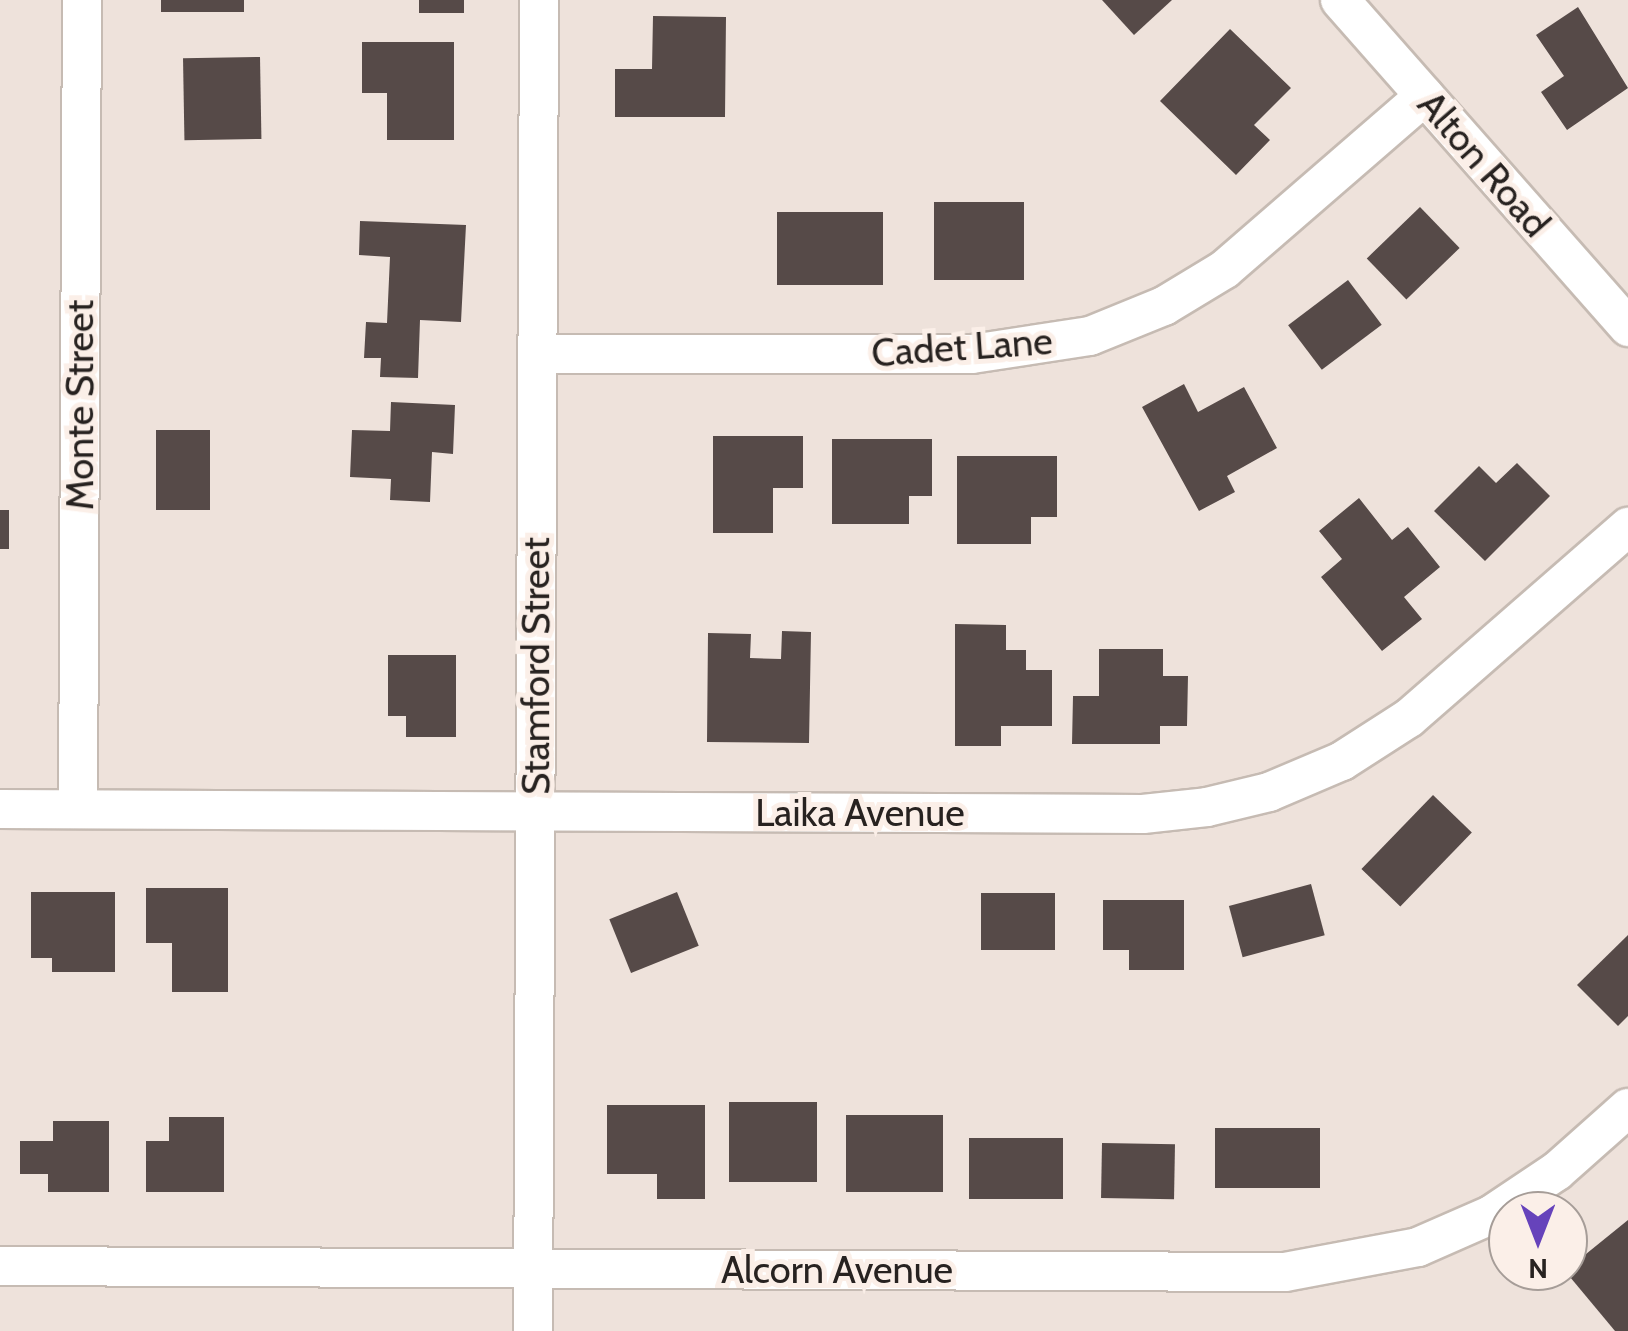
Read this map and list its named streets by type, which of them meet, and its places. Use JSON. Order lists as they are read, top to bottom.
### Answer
{
  "streets": {
    "street": [
      "Alton Road",
      "Cadet Lane",
      "Monte Street",
      "Stamford Street",
      "Laika Avenue",
      "Alcorn Avenue"
    ]
  },
  "crossings": [
    ["Alton Road", "Cadet Lane"],
    ["Cadet Lane", "Stamford Street"],
    ["Monte Street", "Laika Avenue"],
    ["Stamford Street", "Laika Avenue"],
    ["Stamford Street", "Alcorn Avenue"]
  ],
  "north": "bottom"
}
